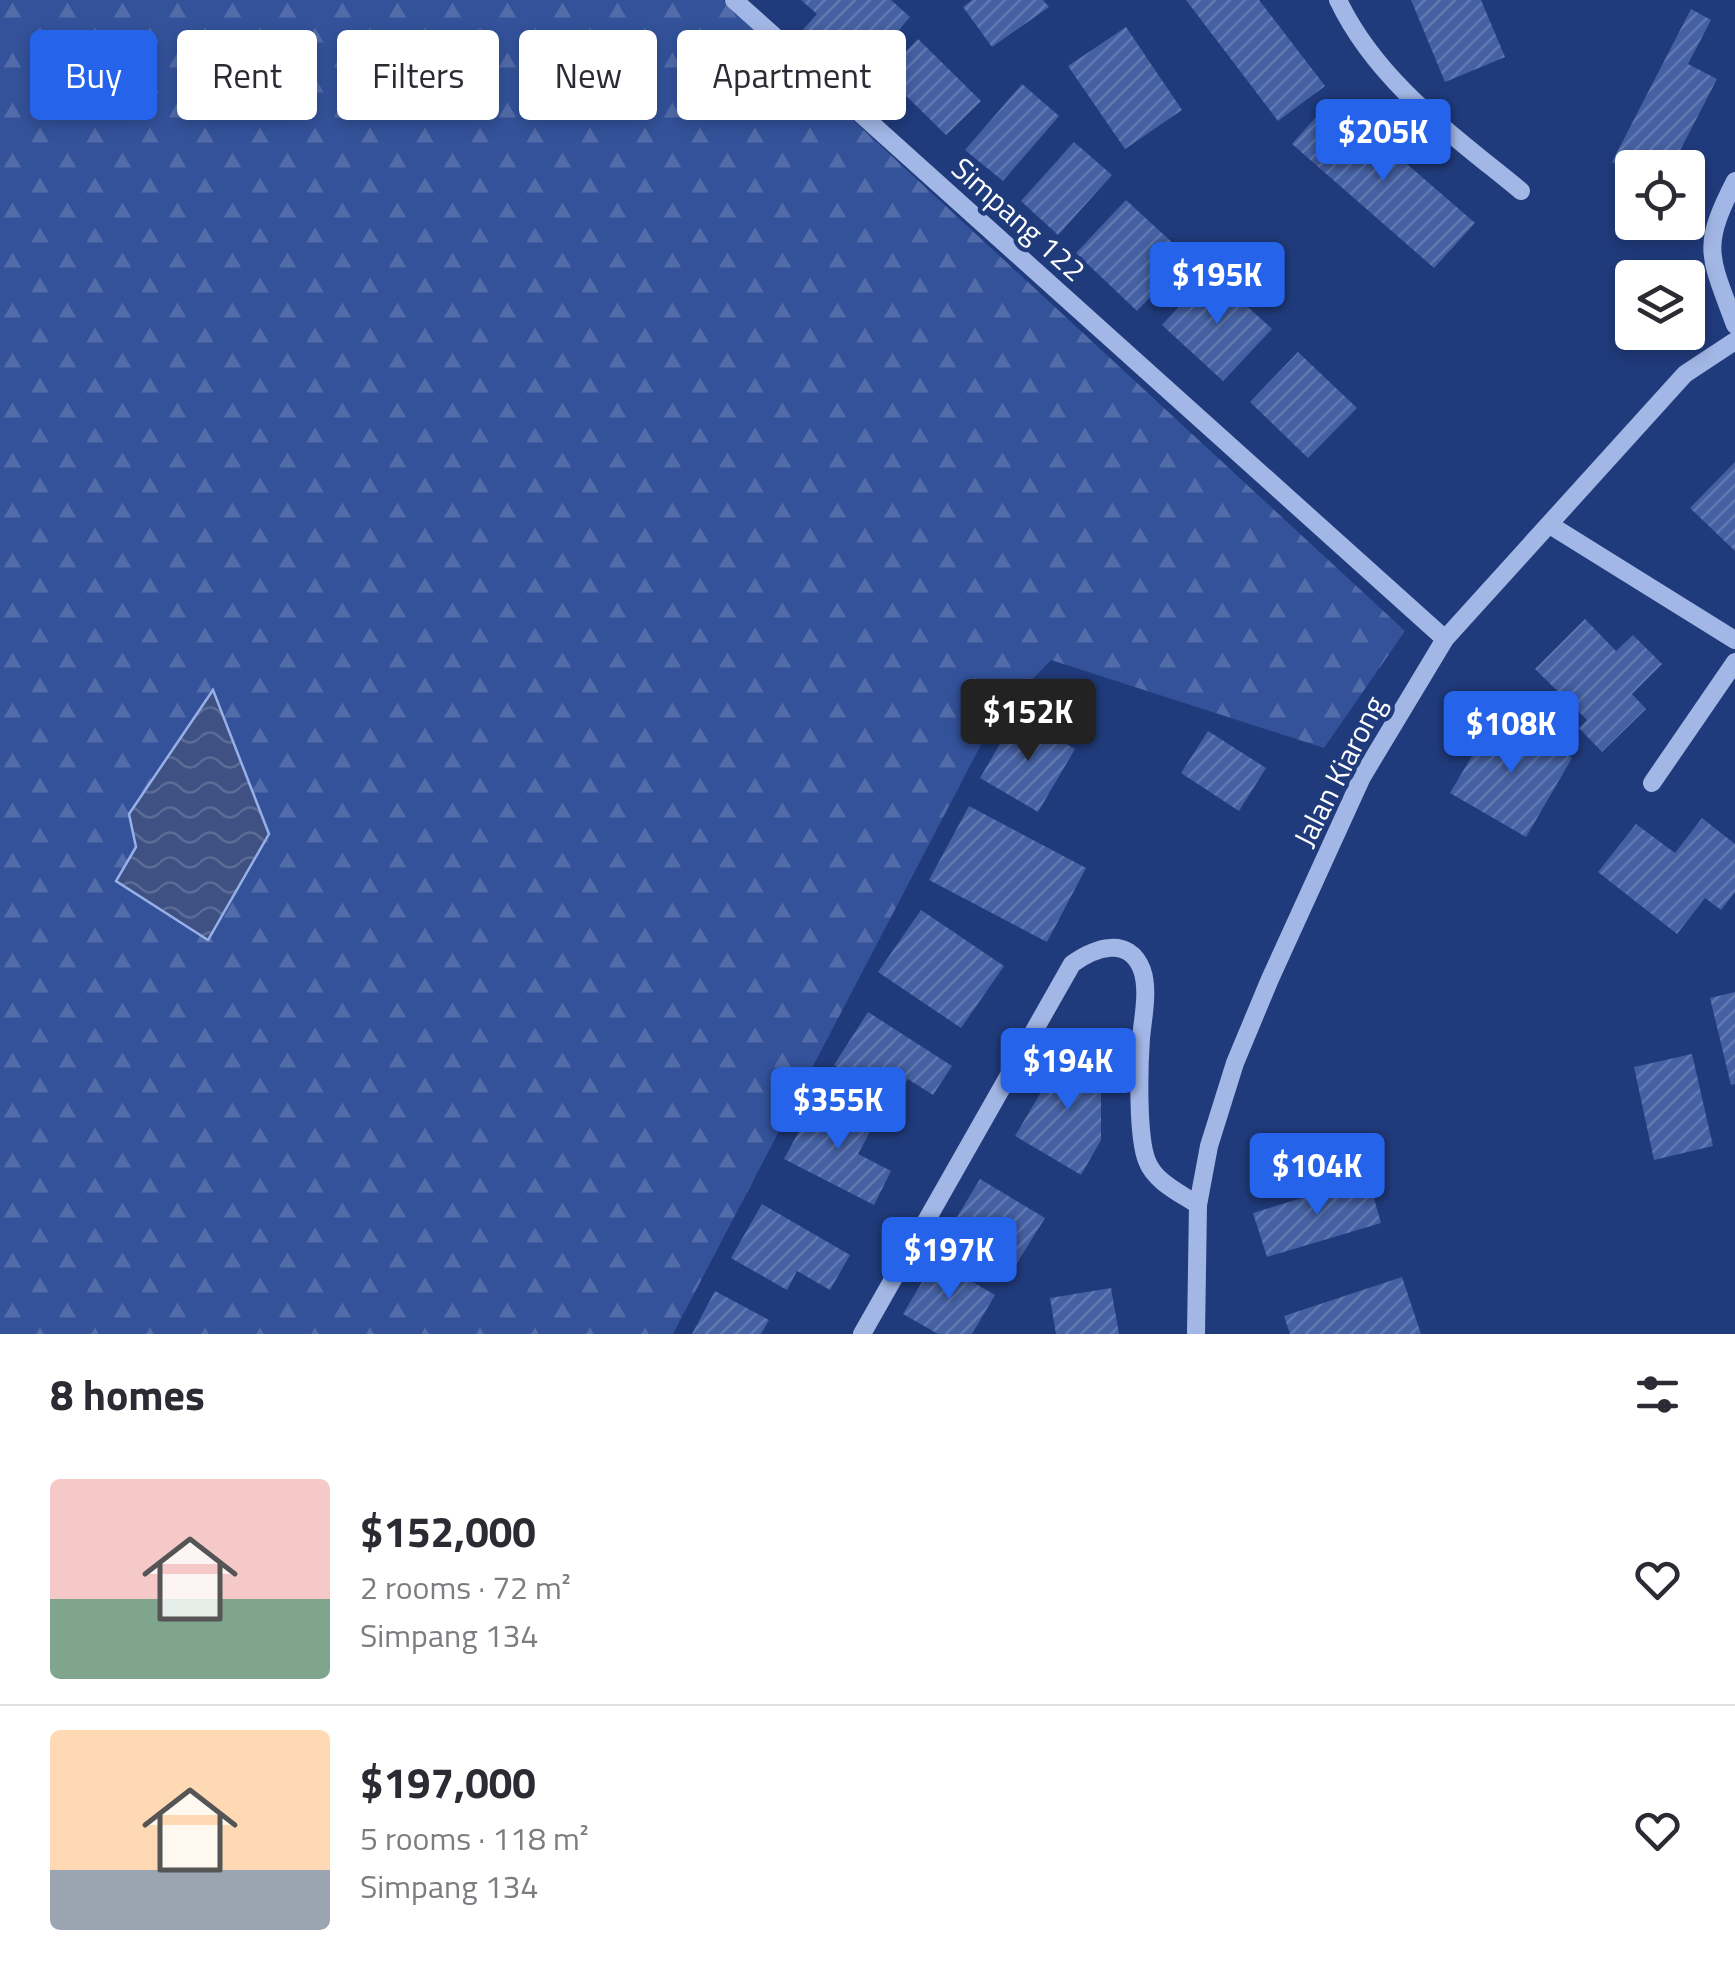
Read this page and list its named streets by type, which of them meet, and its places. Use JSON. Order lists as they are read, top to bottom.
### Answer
{
  "streets": {
    "street": ["Simpang 122", "Jalan Kiarong"]
  },
  "crossings": [
    ["Simpang 122", "Jalan Kiarong"]
  ],
  "page": {
    "chip": [
      "Buy",
      "Rent",
      "Filters",
      "New",
      "Apartment"
    ],
    "price": [
      "$205K",
      "$195K",
      "$152K",
      "$108K",
      "$194K",
      "$355K",
      "$104K",
      "$197K"
    ],
    "heading": "8 homes",
    "list": [
      {
        "name": "$152,000",
        "note": "2 rooms · 72 m² · Simpang 134"
      },
      {
        "name": "$197,000",
        "note": "5 rooms · 118 m² · Simpang 134"
      }
    ]
  }
}
